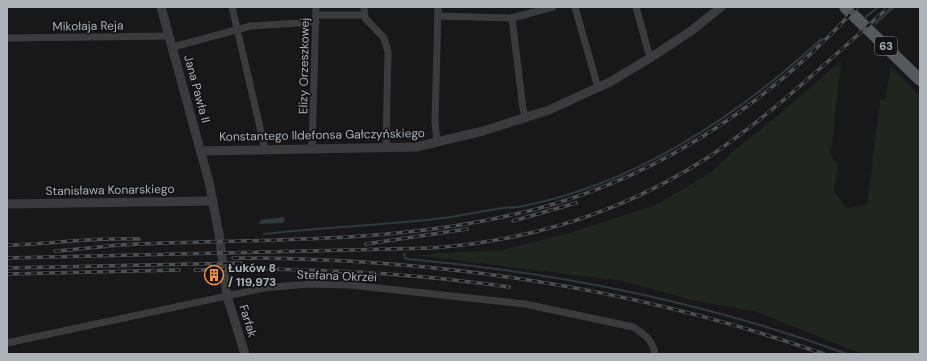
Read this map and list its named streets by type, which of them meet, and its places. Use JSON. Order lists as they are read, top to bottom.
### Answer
{
  "streets": {
    "main road": ["63"],
    "street": [
      "Mikołaja Reja",
      "Elizy Orzeszkowej",
      "Jana Pawła II",
      "Konstantego Ildefonsa Gałczyńskiego",
      "Stanisława Konarskiego",
      "Stefana Okrzei",
      "Farfak"
    ]
  },
  "crossings": [
    ["Mikołaja Reja", "Jana Pawła II"],
    ["Elizy Orzeszkowej", "Konstantego Ildefonsa Gałczyńskiego"],
    ["Jana Pawła II", "Konstantego Ildefonsa Gałczyńskiego"],
    ["Jana Pawła II", "Stanisława Konarskiego"],
    ["Jana Pawła II", "Farfak"],
    ["Stanisława Konarskiego", "Farfak"],
    ["Stefana Okrzei", "Farfak"]
  ],
  "places": {
    "building": ["Łuków 8 / 119,973"]
  }
}
